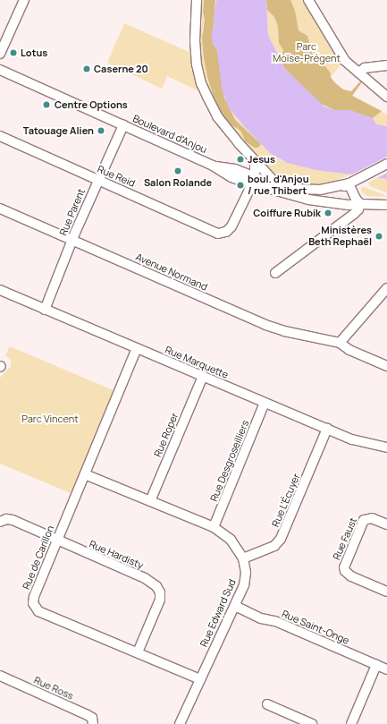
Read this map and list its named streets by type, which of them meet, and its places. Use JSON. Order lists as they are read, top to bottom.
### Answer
{
  "streets": {
    "street": [
      "Boulevard d'Anjou",
      "Rue Reid",
      "Rue Parent",
      "Avenue Normand",
      "Rue Marquette",
      "Rue Roper",
      "Rue Desgroseilliers",
      "Rue L'Écuyer",
      "Rue Faust",
      "Rue Hardisty",
      "Rue de Carillon",
      "Rue Edward Sud",
      "Rue Saint-Onge",
      "Rue Ross"
    ]
  },
  "crossings": [
    ["Boulevard d'Anjou", "Rue Reid"],
    ["Boulevard d'Anjou", "Rue Parent"],
    ["Rue Reid", "Rue Parent"],
    ["Rue Parent", "Avenue Normand"],
    ["Rue Parent", "Rue Marquette"],
    ["Rue Marquette", "Rue Roper"],
    ["Rue Marquette", "Rue Desgroseilliers"],
    ["Rue Marquette", "Rue L'Écuyer"],
    ["Rue Marquette", "Rue de Carillon"],
    ["Rue Roper", "Rue Edward Sud"],
    ["Rue Desgroseilliers", "Rue Edward Sud"],
    ["Rue L'Écuyer", "Rue Edward Sud"],
    ["Rue Hardisty", "Rue de Carillon"],
    ["Rue de Carillon", "Rue Edward Sud"],
    ["Rue Edward Sud", "Rue Saint-Onge"]
  ],
  "parks": ["Parc Moïse-Prégent", "Parc Vincent"],
  "places": [
    "Lotus",
    "Caserne 20",
    "Centre Options",
    "Tatouage Alien",
    "Jesus",
    "Salon Rolande",
    "boul. d'Anjou / rue Thibert",
    "Coiffure Rubik",
    "Ministères Beth Rephaël"
  ]
}
